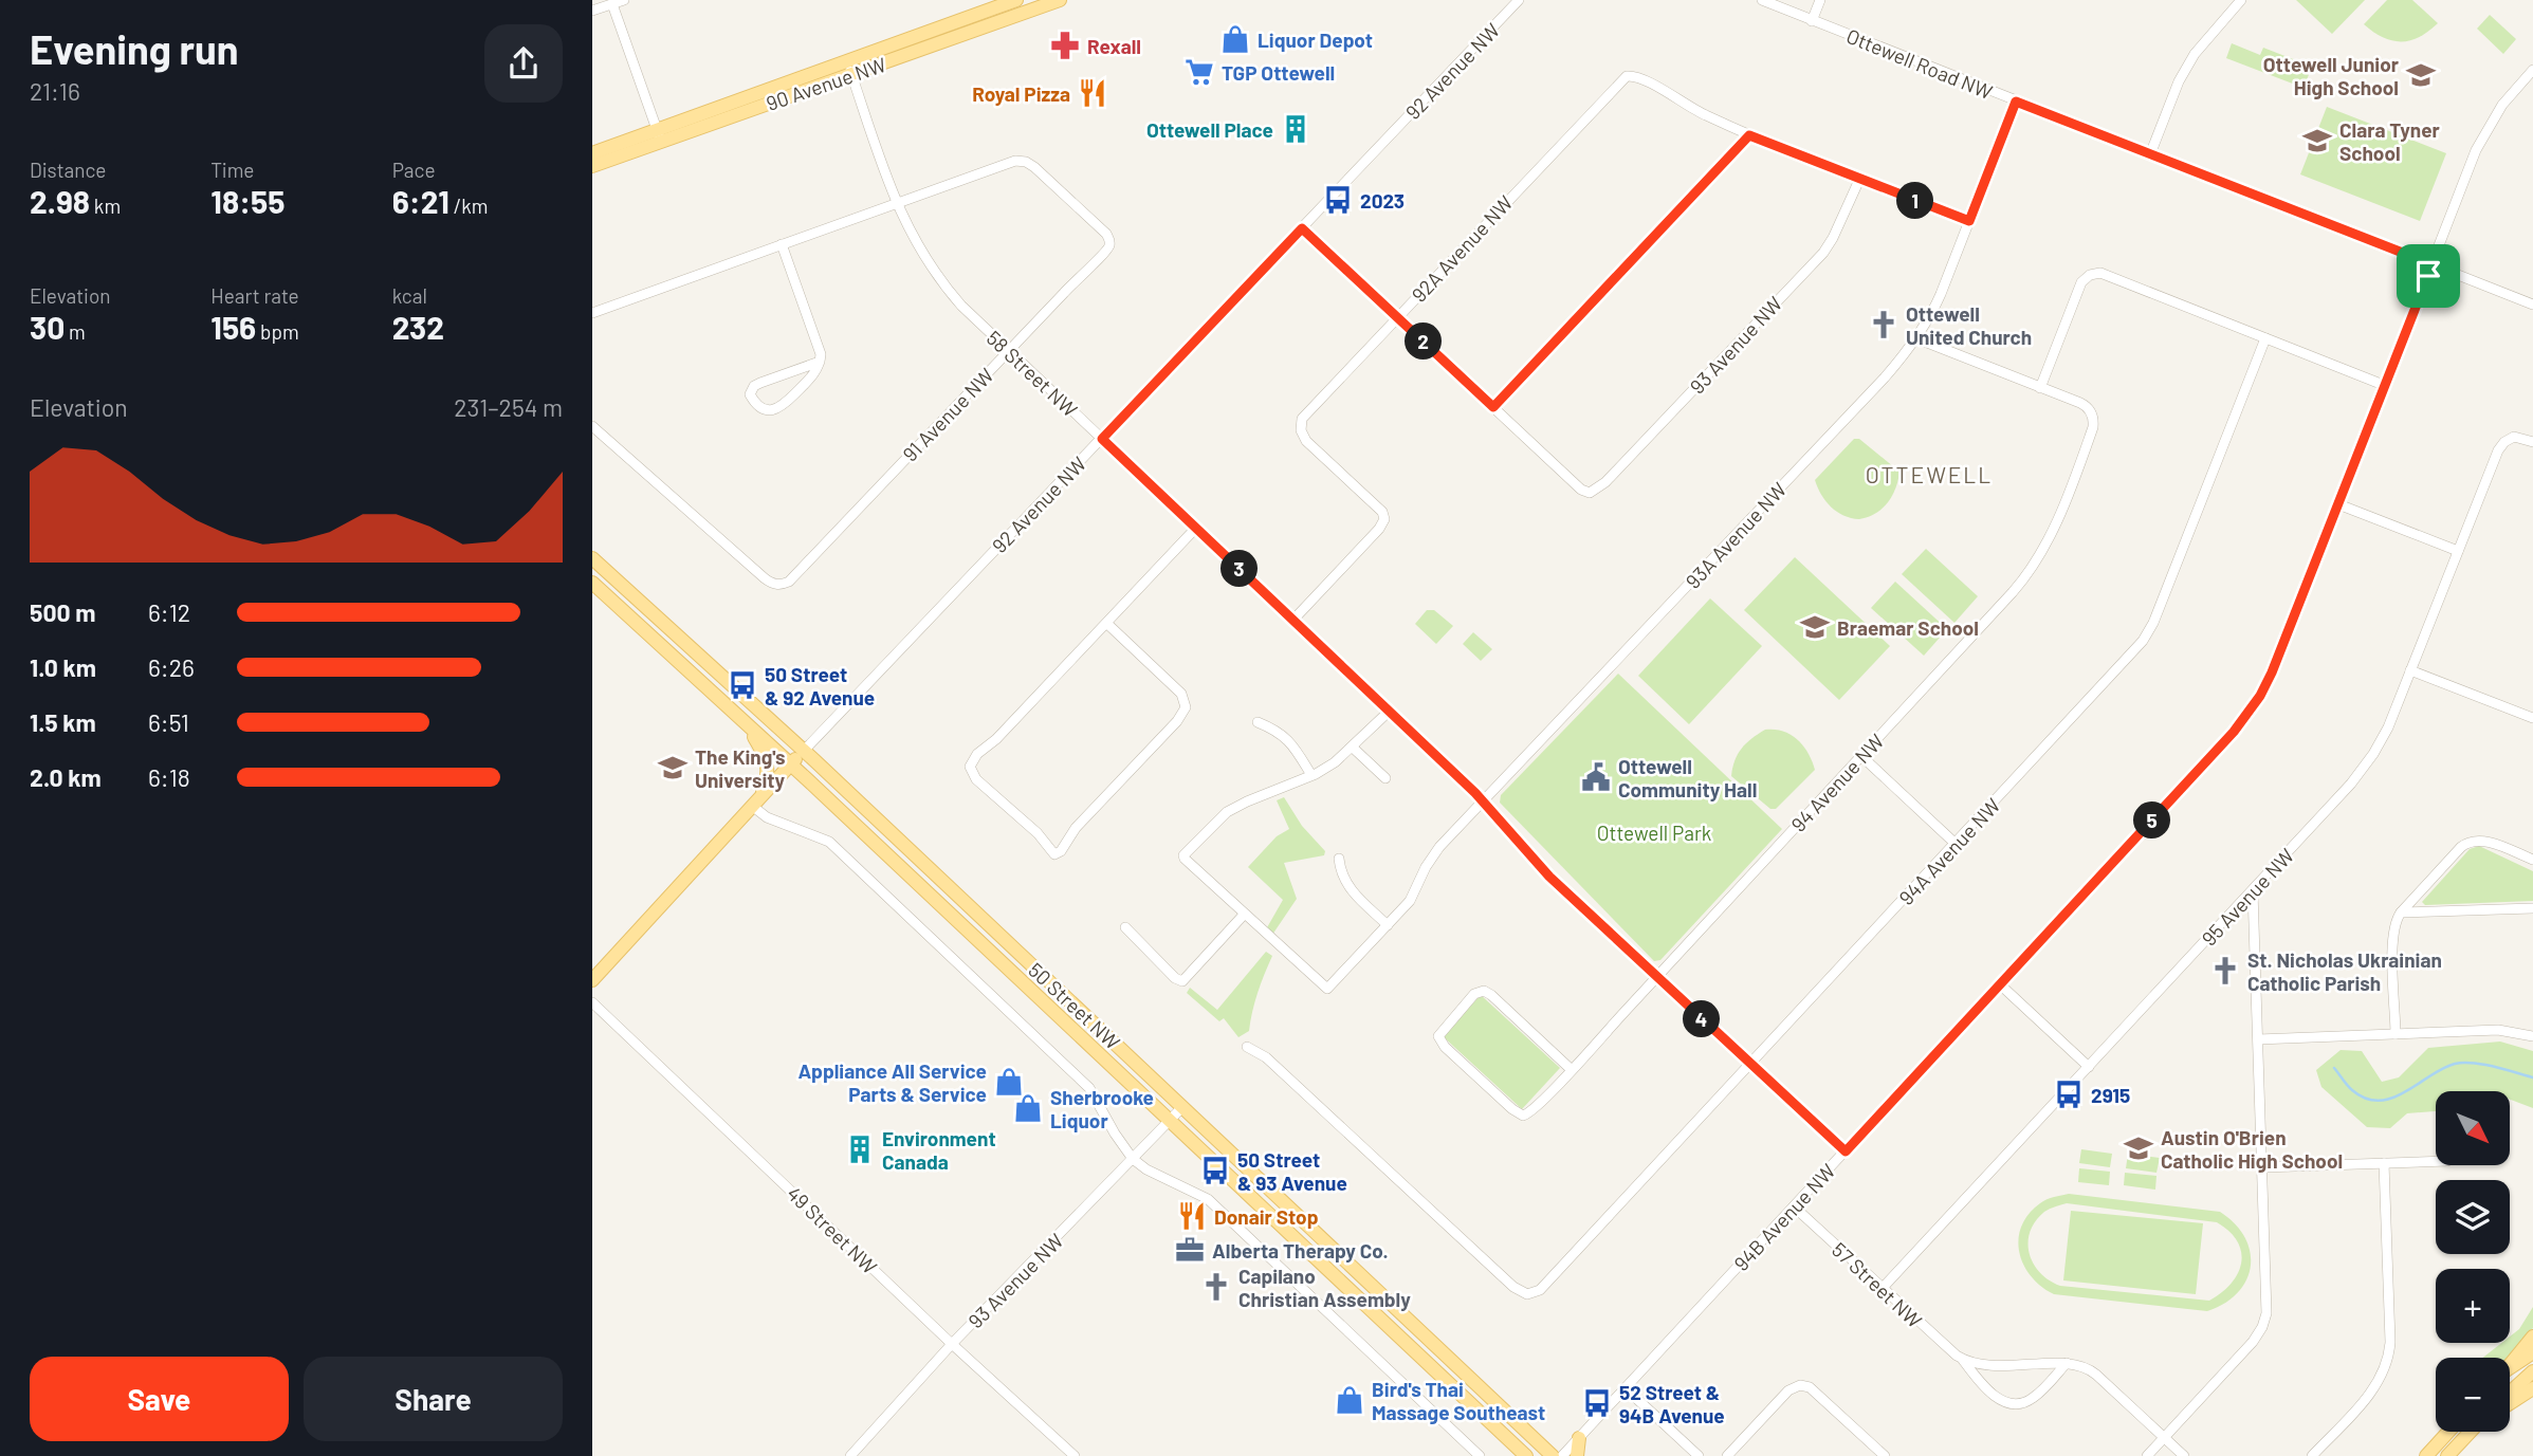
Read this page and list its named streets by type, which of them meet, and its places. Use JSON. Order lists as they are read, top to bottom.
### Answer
{
  "streets": {
    "main road": ["92 Avenue NW", "90 Avenue NW", "50 Street NW"],
    "street": [
      "Ottewell Road NW",
      "92A Avenue NW",
      "93 Avenue NW",
      "58 Street NW",
      "91 Avenue NW",
      "93A Avenue NW",
      "94 Avenue NW",
      "94A Avenue NW",
      "95 Avenue NW",
      "94B Avenue NW",
      "49 Street NW",
      "57 Street NW"
    ]
  },
  "crossings": [
    ["Ottewell Road NW", "93A Avenue NW"],
    ["Ottewell Road NW", "94B Avenue NW"],
    ["92 Avenue NW", "58 Street NW"],
    ["92 Avenue NW", "50 Street NW"],
    ["90 Avenue NW", "58 Street NW"],
    ["92A Avenue NW", "58 Street NW"],
    ["93 Avenue NW", "50 Street NW"],
    ["93 Avenue NW", "49 Street NW"],
    ["58 Street NW", "91 Avenue NW"],
    ["58 Street NW", "93A Avenue NW"],
    ["58 Street NW", "94 Avenue NW"],
    ["58 Street NW", "94A Avenue NW"],
    ["58 Street NW", "94B Avenue NW"],
    ["95 Avenue NW", "57 Street NW"],
    ["94B Avenue NW", "57 Street NW"]
  ],
  "districts": ["OTTEWELL"],
  "parks": ["Ottewell Park"],
  "places": {
    "shop": [
      "Liquor Depot",
      "Appliance All Service Parts & Service",
      "Sherbrooke Liquor",
      "Bird's Thai Massage Southeast"
    ],
    "pharmacy": ["Rexall"],
    "supermarket": ["TGP Ottewell"],
    "school or university": [
      "Ottewell Junior High School",
      "Clara Tyner School",
      "Braemar School",
      "The King's University",
      "Austin O'Brien Catholic High School"
    ],
    "restaurant": ["Royal Pizza", "Donair Stop"],
    "building": ["Ottewell Place", "Environment Canada"],
    "bus stop": [
      "2023",
      "50 Street & 92 Avenue",
      "2915",
      "50 Street & 93 Avenue",
      "52 Street & 94B Avenue"
    ],
    "church": ["Ottewell United Church", "St. Nicholas Ukrainian Catholic Parish", "Capilano Christian Assembly"],
    "public building": ["Ottewell Community Hall"],
    "office": ["Alberta Therapy Co."]
  },
  "north": "bottom right",
  "page": {
    "heading": ["Evening run", "21:16"],
    "stats": [
      ["Distance", "2.98 km"],
      ["Time", "18:55"],
      ["Pace", "6:21 /km"],
      ["Elevation", "30 m"],
      ["Heart rate", "156 bpm"],
      ["kcal", "232"]
    ],
    "pins": [
      "1",
      "2",
      "3",
      "5",
      "4"
    ],
    "chart": ["Elevation", "231–254 m"],
    "list": [
      {
        "name": "500 m",
        "note": "6:12"
      },
      {
        "name": "1.0 km",
        "note": "6:26"
      },
      {
        "name": "1.5 km",
        "note": "6:51"
      },
      {
        "name": "2.0 km",
        "note": "6:18"
      }
    ],
    "map_buttons": ["+", "−"],
    "buttons": ["Save", "Share"]
  }
}
